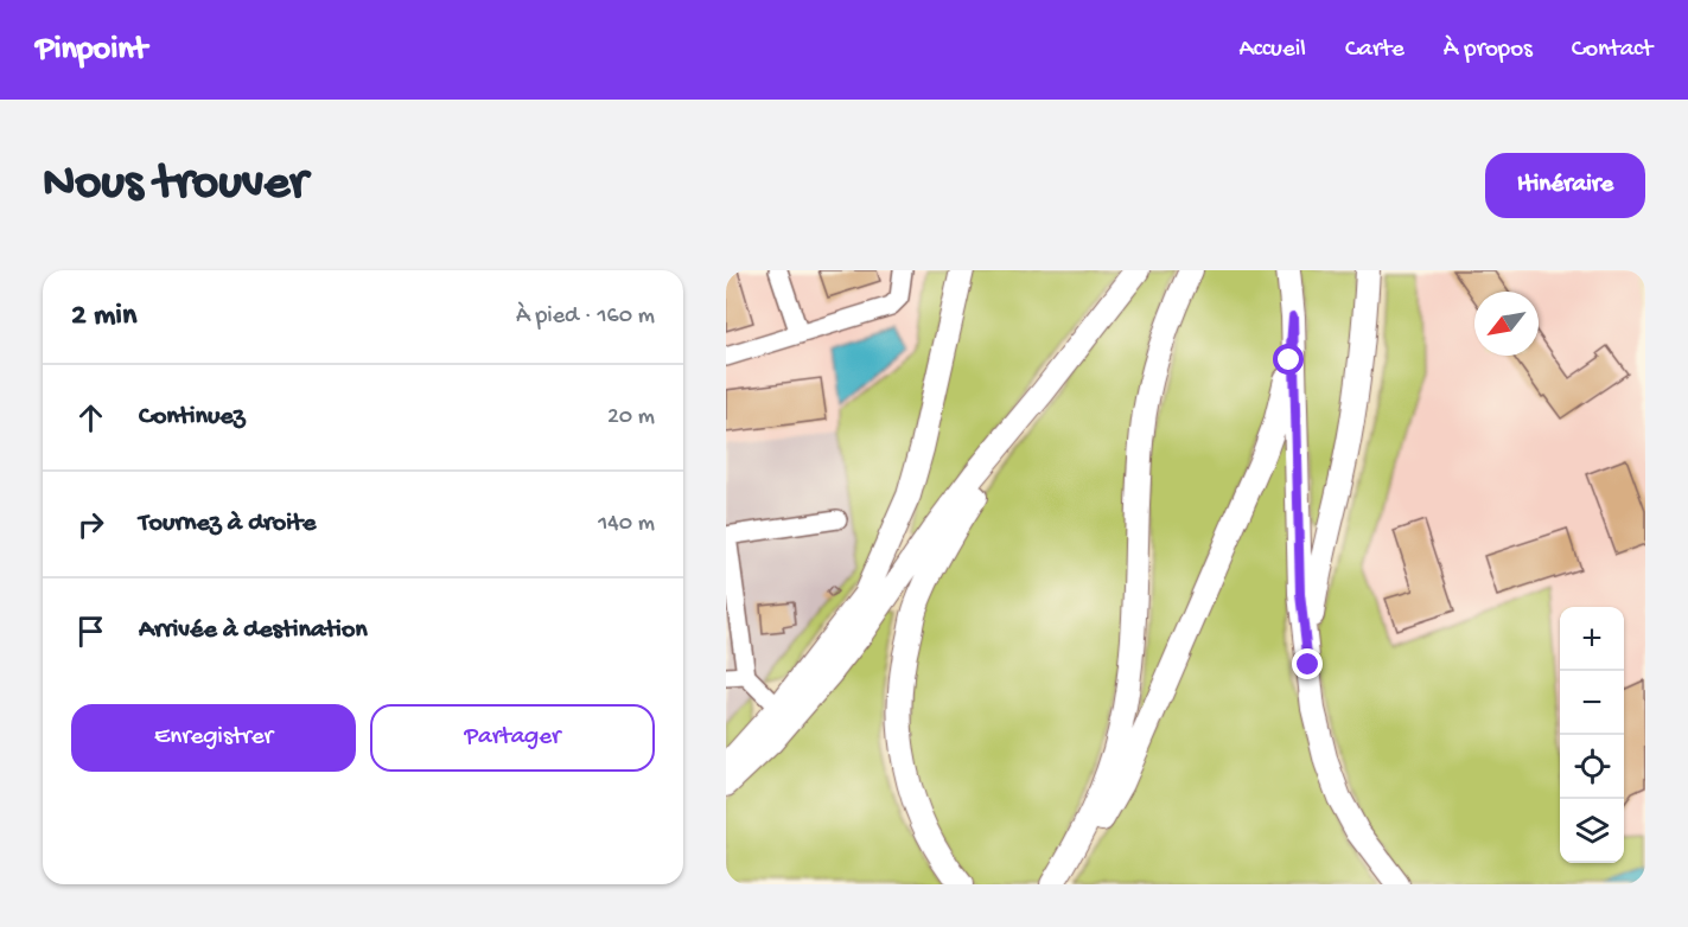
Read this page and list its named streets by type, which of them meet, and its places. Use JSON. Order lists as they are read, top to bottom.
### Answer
{
  "north": "bottom left",
  "page": {
    "header": "Pinpoint",
    "nav": [
      "Accueil",
      "Carte",
      "À propos",
      "Contact"
    ],
    "buttons": [
      "Itinéraire",
      ["Enregistrer", "Partager"]
    ],
    "title": "Nous trouver",
    "heading": ["2 min", "À pied · 160 m"],
    "list": [
      ["Continuez", "20 m"],
      ["Tournez à droite", "140 m"],
      "Arrivée à destination"
    ],
    "map_buttons": ["+", "−"]
  }
}
